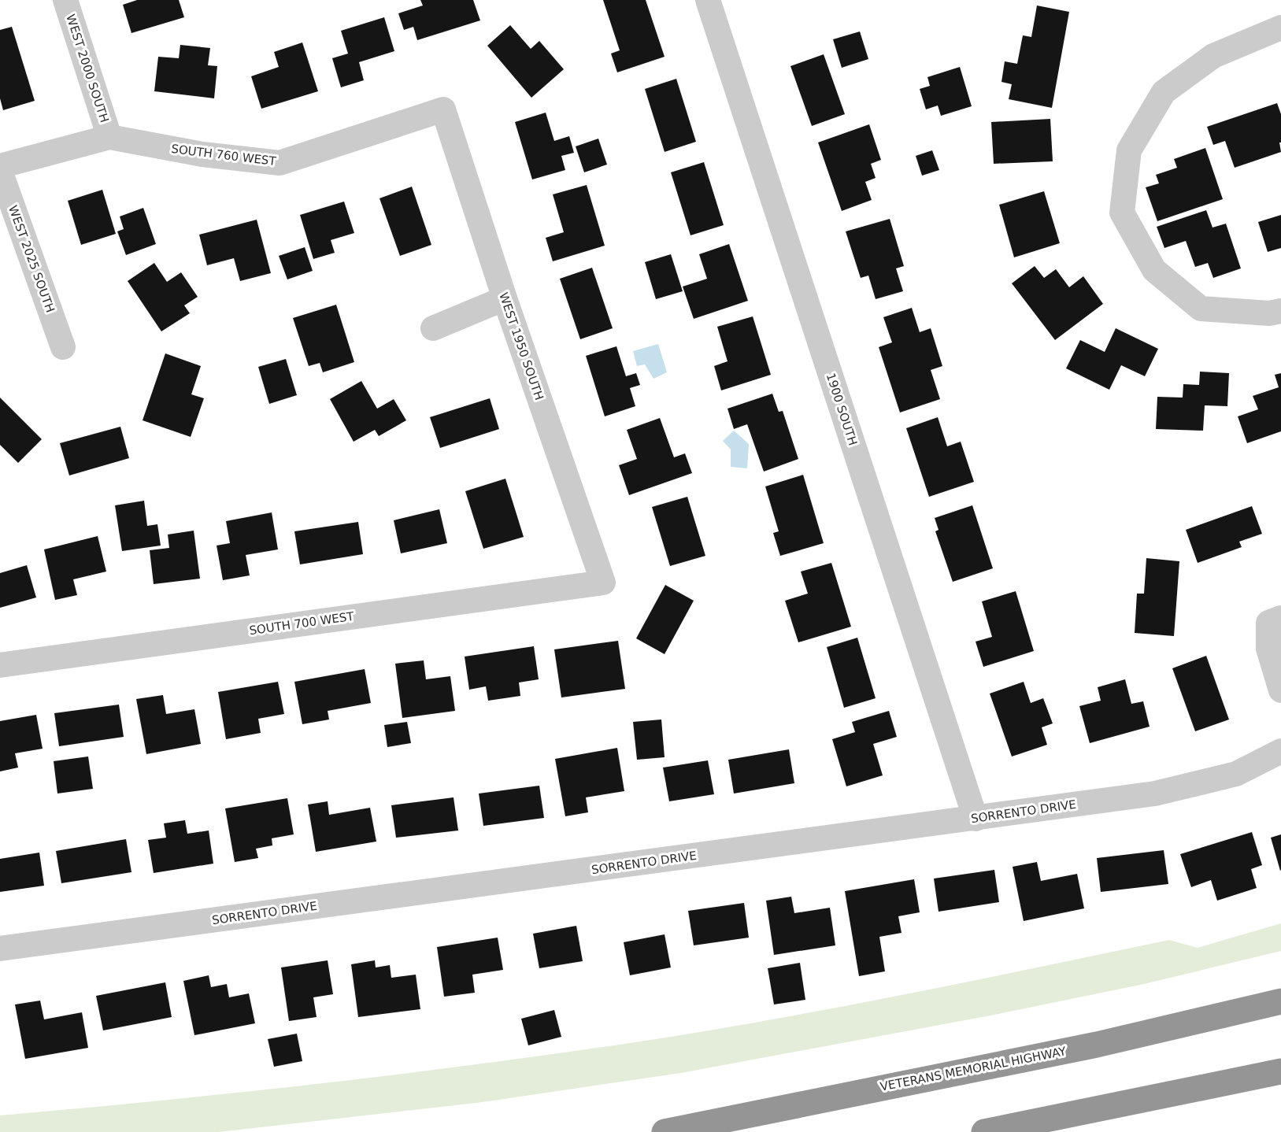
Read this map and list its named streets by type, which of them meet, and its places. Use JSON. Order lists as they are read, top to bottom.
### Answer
{
  "streets": {
    "highway": ["VETERANS MEMORIAL HIGHWAY"],
    "street": [
      "WEST 2000 SOUTH",
      "SOUTH 760 WEST",
      "WEST 2025 SOUTH",
      "WEST 1950 SOUTH",
      "1900 SOUTH",
      "SOUTH 700 WEST",
      "SORRENTO DRIVE"
    ]
  },
  "crossings": [
    ["WEST 2000 SOUTH", "SOUTH 760 WEST"],
    ["SOUTH 760 WEST", "WEST 1950 SOUTH"],
    ["WEST 1950 SOUTH", "SOUTH 700 WEST"],
    ["1900 SOUTH", "SORRENTO DRIVE"]
  ]
}
